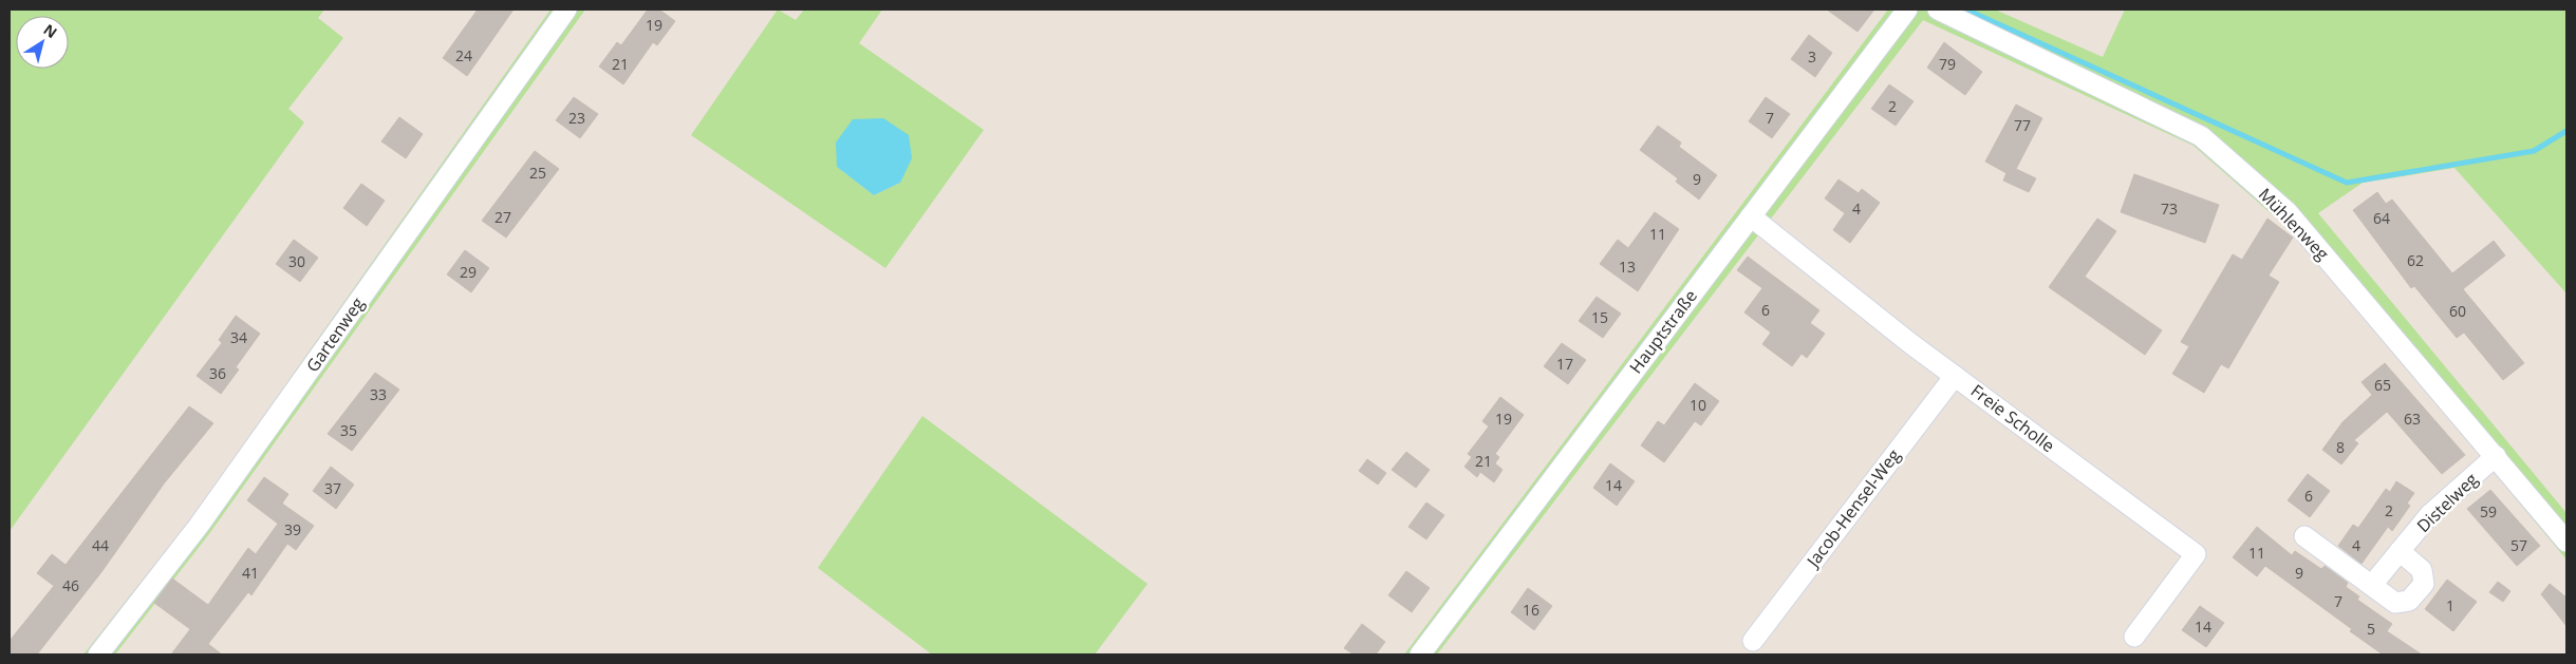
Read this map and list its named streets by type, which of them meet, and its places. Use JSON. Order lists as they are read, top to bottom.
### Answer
{
  "streets": {
    "street": [
      "Mühlenweg",
      "Hauptstraße",
      "Gartenweg",
      "Freie Scholle",
      "Distelweg",
      "Jacob-Hensel-Weg"
    ]
  },
  "crossings": [
    ["Mühlenweg", "Distelweg"],
    ["Hauptstraße", "Freie Scholle"],
    ["Freie Scholle", "Jacob-Hensel-Weg"]
  ],
  "house_numbers": [
    "19",
    "24",
    "3",
    "21",
    "79",
    "2",
    "23",
    "7",
    "77",
    "25",
    "9",
    "4",
    "73",
    "27",
    "64",
    "11",
    "62",
    "30",
    "13",
    "29",
    "6",
    "60",
    "15",
    "34",
    "17",
    "36",
    "65",
    "33",
    "10",
    "19",
    "63",
    "35",
    "8",
    "21",
    "14",
    "37",
    "6",
    "2",
    "59",
    "39",
    "44",
    "4",
    "57",
    "11",
    "41",
    "9",
    "46",
    "7",
    "1",
    "16",
    "14",
    "5"
  ],
  "north": "top right"
}
